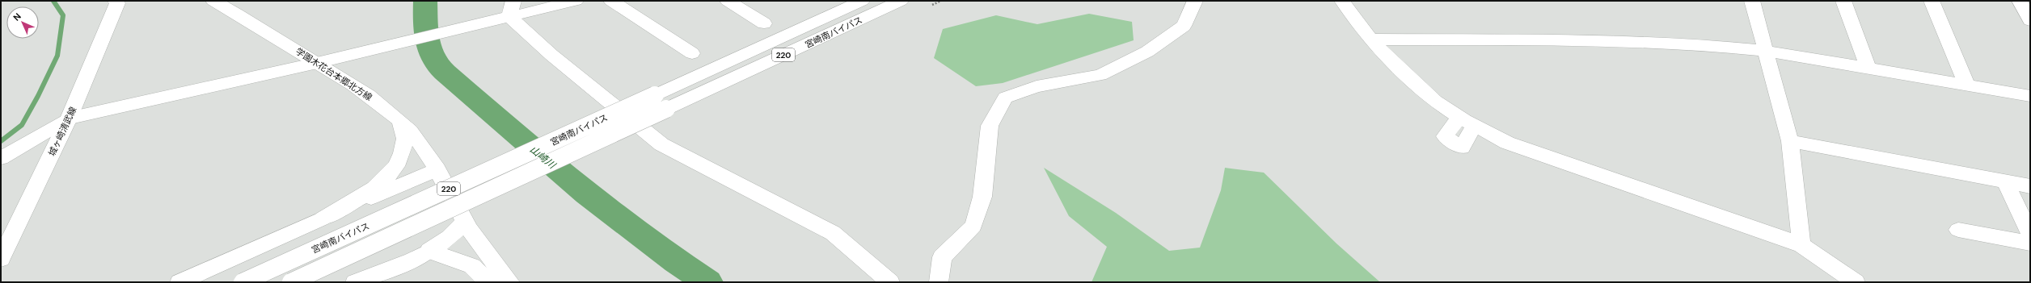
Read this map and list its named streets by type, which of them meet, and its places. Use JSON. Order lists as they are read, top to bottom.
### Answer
{
  "streets": {
    "main road": [
      "宮崎南バイパス",
      "220",
      "学園木花台本郷北方線",
      "城ヶ崎清武線"
    ]
  },
  "water": ["山崎川"],
  "north": "top left"
}
